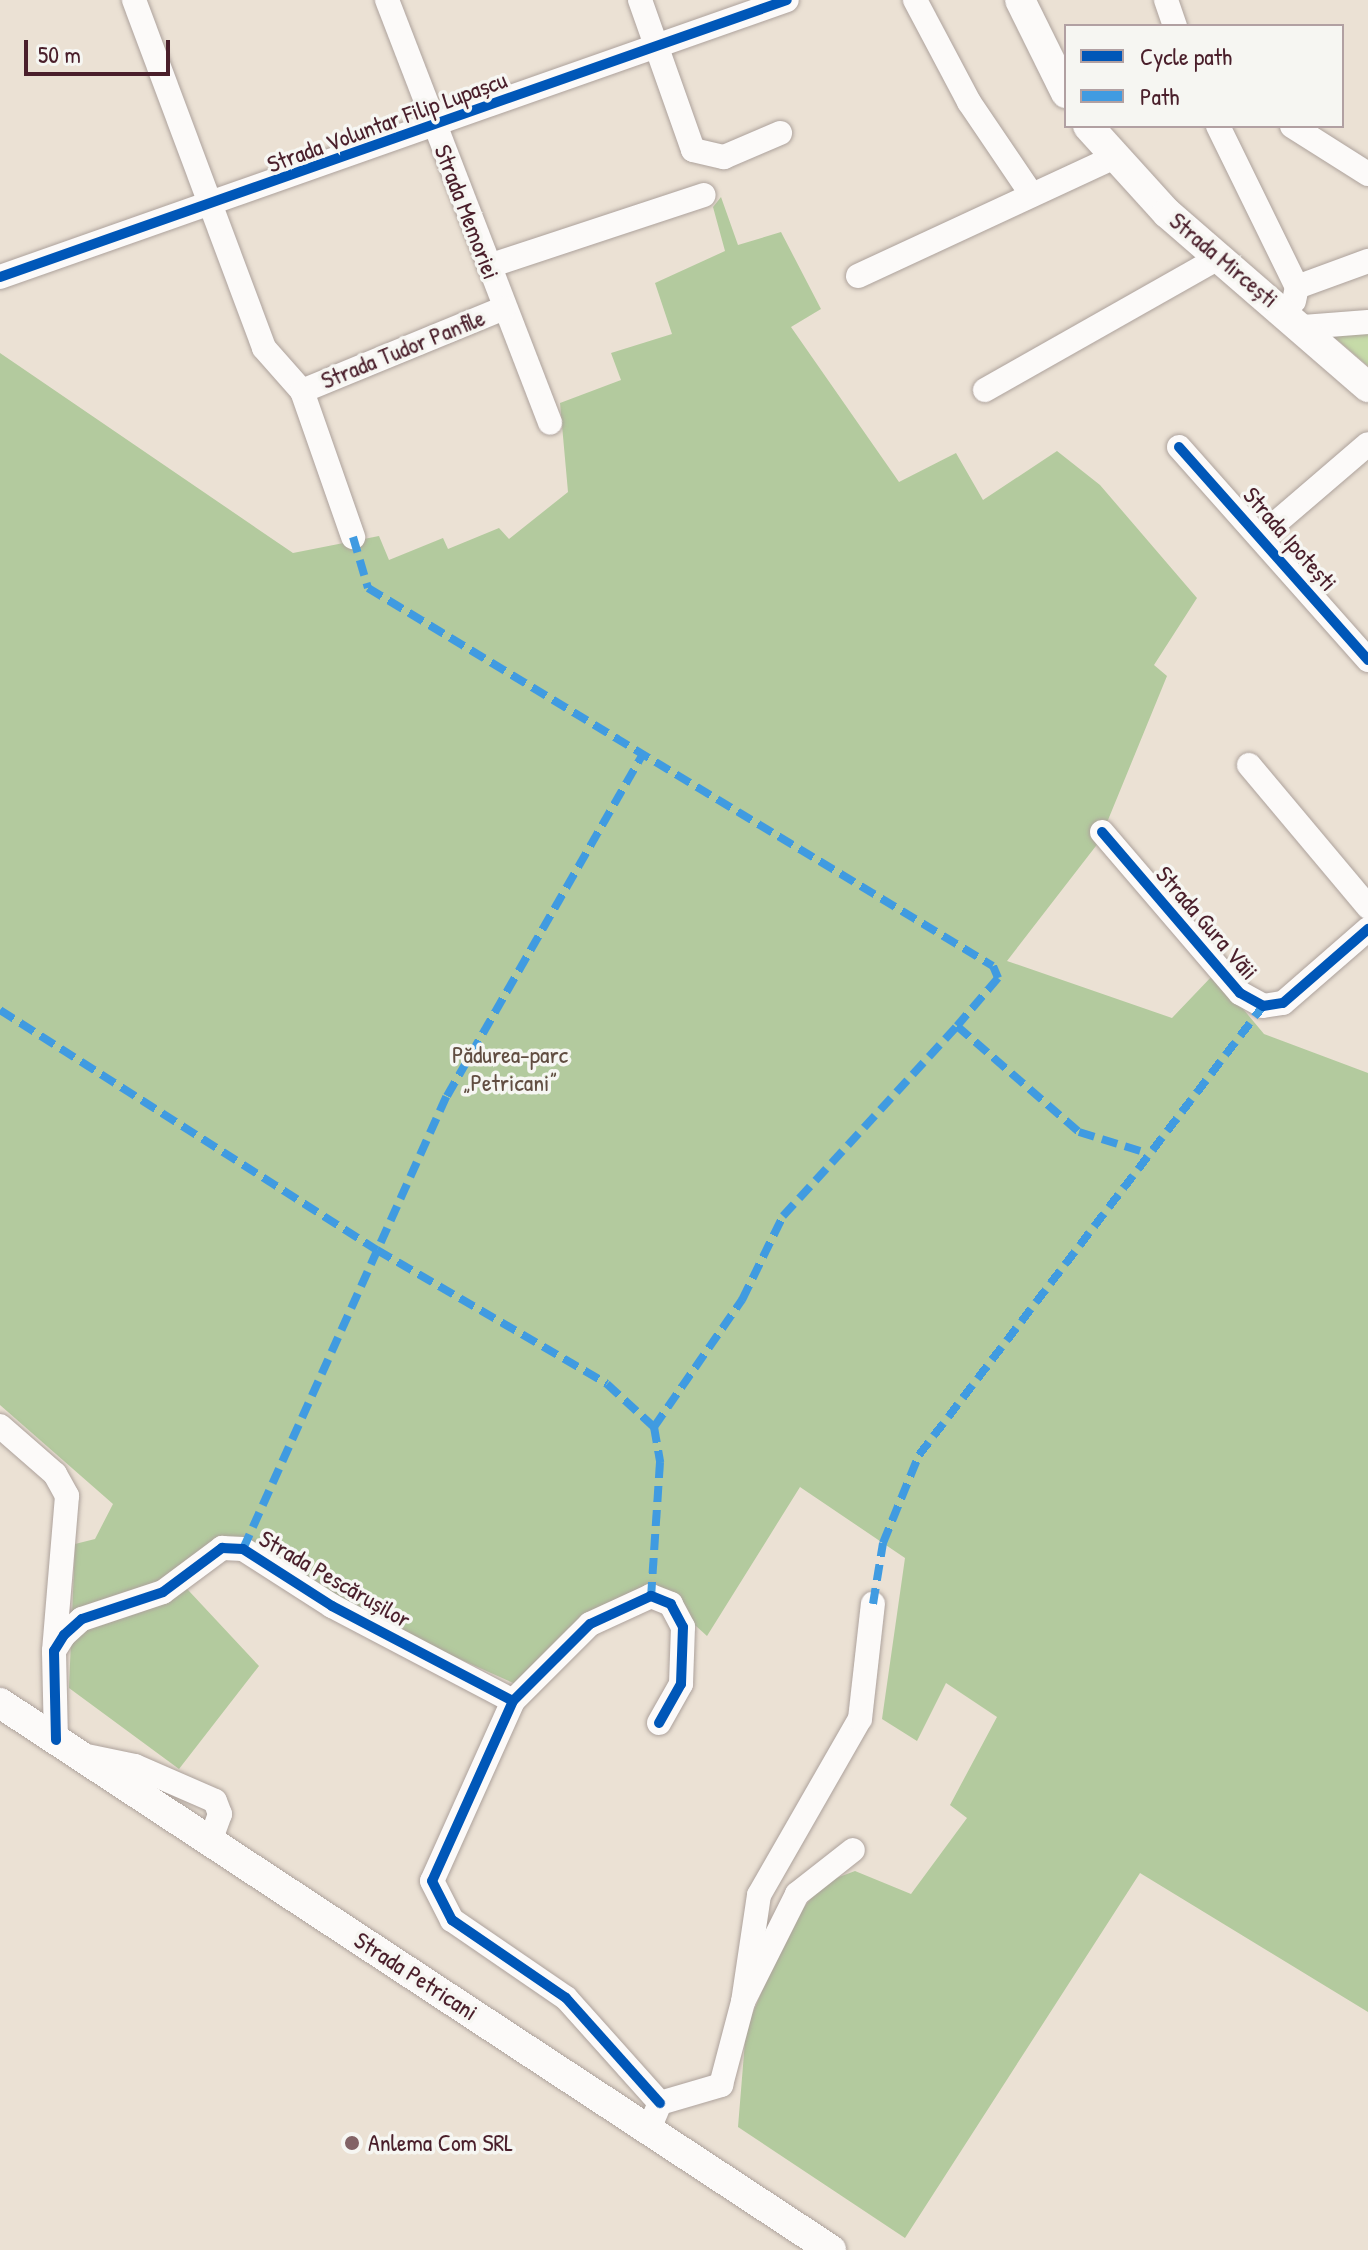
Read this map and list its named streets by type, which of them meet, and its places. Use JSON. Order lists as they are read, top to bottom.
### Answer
{
  "streets": {
    "main road": ["Strada Mircești", "Strada Petricani"],
    "street": [
      "Strada Voluntar Filip Lupașcu",
      "Strada Memoriei",
      "Strada Tudor Panfile",
      "Strada Ipotești",
      "Strada Gura Văii",
      "Strada Pescărușilor"
    ]
  },
  "crossings": [
    ["Strada Voluntar Filip Lupașcu", "Strada Memoriei"],
    ["Strada Voluntar Filip Lupașcu", "Strada Tudor Panfile"],
    ["Strada Memoriei", "Strada Tudor Panfile"]
  ],
  "parks": ["Pădurea-parc „Petricani”"],
  "places": ["Anlema Com SRL"],
  "legend": ["Cycle path", "Path"],
  "scale_bar": "50 m"
}
